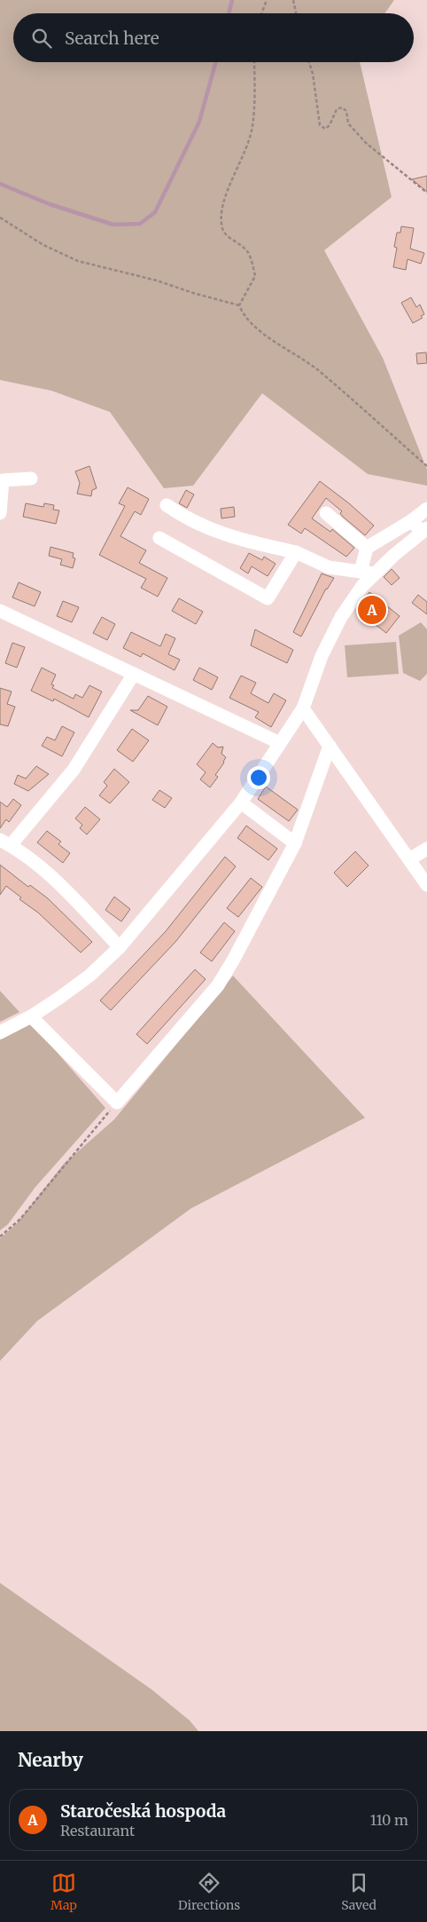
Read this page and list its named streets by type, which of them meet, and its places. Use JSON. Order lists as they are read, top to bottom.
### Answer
{
  "page": {
    "search": "Search here",
    "pins": "A",
    "heading": "Nearby",
    "list": [
      {
        "mark": "A",
        "name": "Staročeská hospoda",
        "note": "Restaurant",
        "value": "110 m"
      }
    ],
    "nav": ["Map", "Directions", "Saved"]
  }
}
